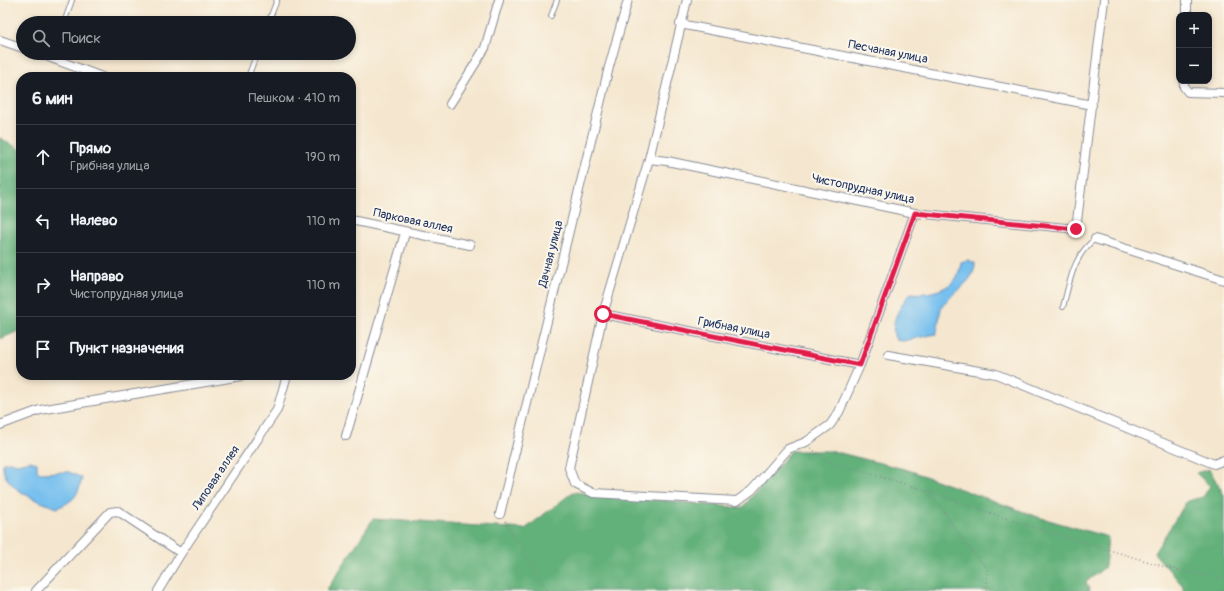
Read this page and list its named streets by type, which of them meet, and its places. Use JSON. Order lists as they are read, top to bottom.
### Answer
{
  "streets": {
    "street": [
      "Песчаная улица",
      "Чистопрудная улица",
      "Парковая аллея",
      "Дачная улица",
      "Грибная улица",
      "Липовая аллея"
    ]
  },
  "crossings": [
    ["Песчаная улица", "Чистопрудная улица"]
  ],
  "page": {
    "map_buttons": ["+", "−"],
    "search": "Поиск",
    "heading": ["6 мин", "Пешком · 410 m"],
    "list": [
      ["Прямо", "Грибная улица", "190 m"],
      ["Налево", "110 m"],
      ["Направо", "Чистопрудная улица", "110 m"],
      "Пункт назначения"
    ]
  }
}
